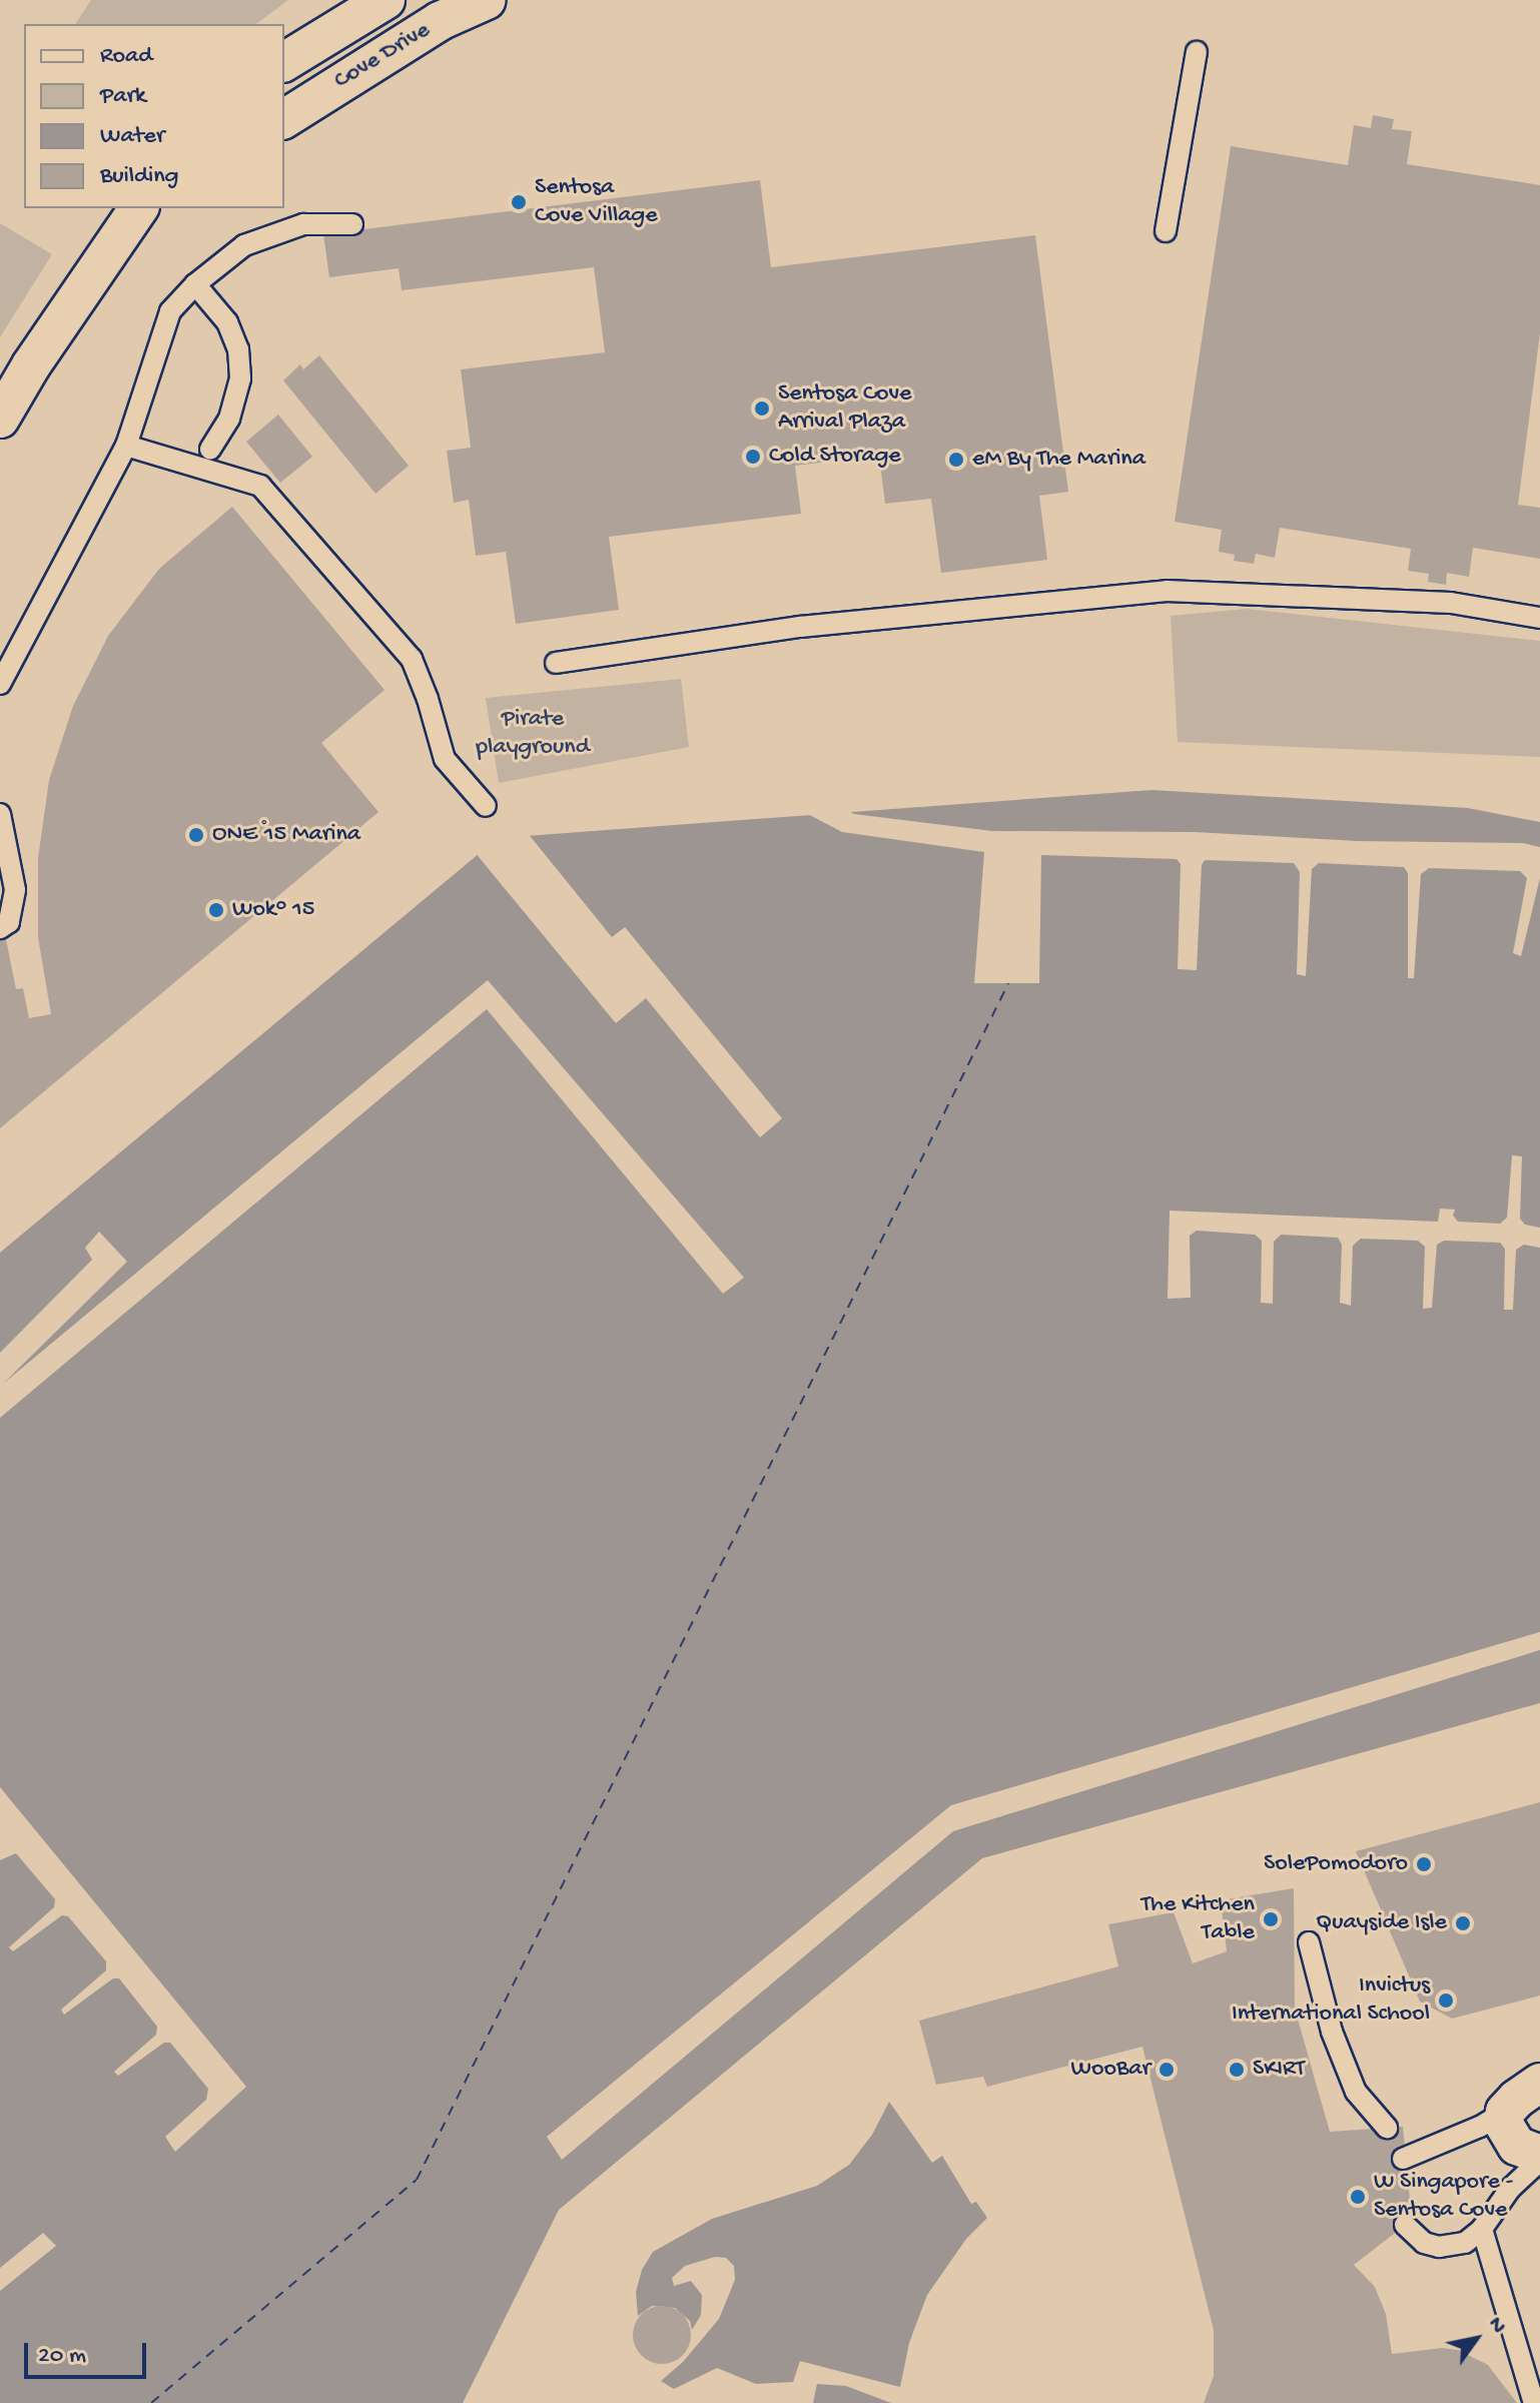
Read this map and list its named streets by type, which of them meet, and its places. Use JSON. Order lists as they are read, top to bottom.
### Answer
{
  "streets": {
    "street": ["Cove Drive"]
  },
  "parks": ["Pirate playground"],
  "places": [
    "Sentosa Cove Village",
    "Sentosa Cove Arrival Plaza",
    "Cold Storage",
    "eM By The Marina",
    "ONE ̊15 Marina",
    "Wok° 15",
    "SolePomodoro",
    "The Kitchen Table",
    "Quayside Isle",
    "Invictus International School",
    "WooBar",
    "SKIRT",
    "W Singapore - Sentosa Cove"
  ],
  "legend": [
    "Road",
    "Park",
    "Water",
    "Building"
  ],
  "scale_bar": "20 m",
  "north": "top right"
}
